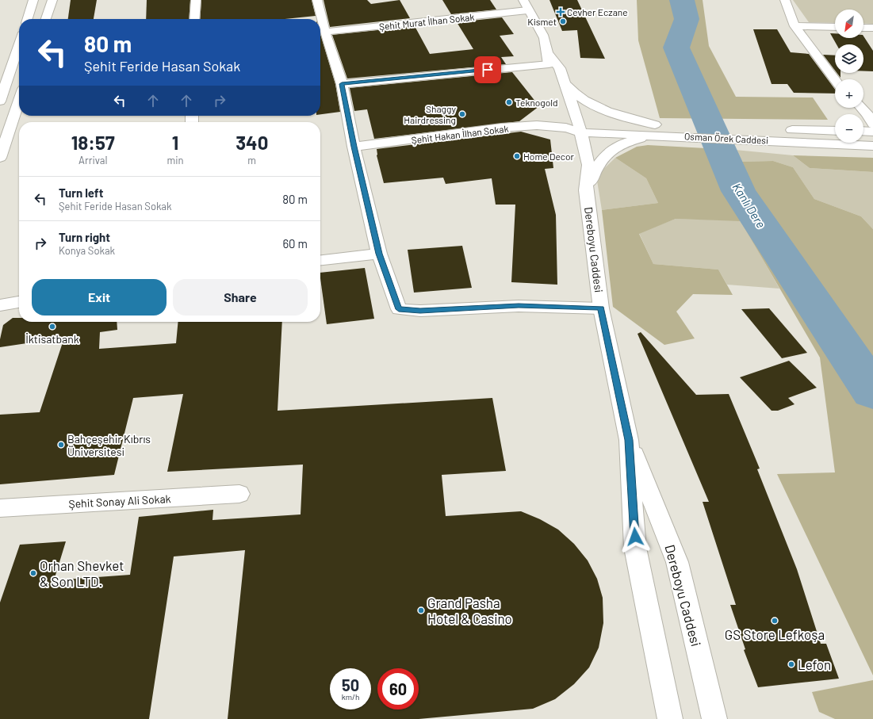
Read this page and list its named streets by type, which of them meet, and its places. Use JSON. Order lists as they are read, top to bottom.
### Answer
{
  "streets": {
    "main road": [
      "Şehit Murat İlhan Sokak",
      "Şehit Hakan İlhan Sokak",
      "Osman Örek Caddesi",
      "Dereboyu Caddesi",
      "Şehit Sonay Ali Sokak"
    ]
  },
  "crossings": [
    ["Şehit Murat İlhan Sokak", "Dereboyu Caddesi"],
    ["Şehit Hakan İlhan Sokak", "Osman Örek Caddesi"],
    ["Şehit Hakan İlhan Sokak", "Dereboyu Caddesi"],
    ["Osman Örek Caddesi", "Dereboyu Caddesi"]
  ],
  "water": ["Kanlı Dere"],
  "places": {
    "health": ["Cevher Eczane"],
    "other": [
      "Kismet",
      "Teknogold",
      "Shaggy Hairdressing",
      "Home Decor",
      "İktisatbank",
      "Bahçeşehir Kıbrıs Üniversitesi",
      "Orhan Shevket & Son LTD.",
      "Grand Pasha Hotel & Casino",
      "GS Store Lefkoşa",
      "Lefon"
    ]
  },
  "north": "bottom left",
  "page": {
    "map_buttons": ["+", "−"],
    "turn": ["80 m", "Şehit Feride Hasan Sokak"],
    "eta": [
      "18:57",
      "Arrival",
      "1",
      "min",
      "340",
      "m"
    ],
    "list": [
      {
        "name": "Turn left",
        "note": "Şehit Feride Hasan Sokak",
        "value": "80 m"
      },
      {
        "name": "Turn right",
        "note": "Konya Sokak",
        "value": "60 m"
      }
    ],
    "buttons": ["Exit", "Share"],
    "speed": "50 km/h",
    "limit": "60"
  }
}
